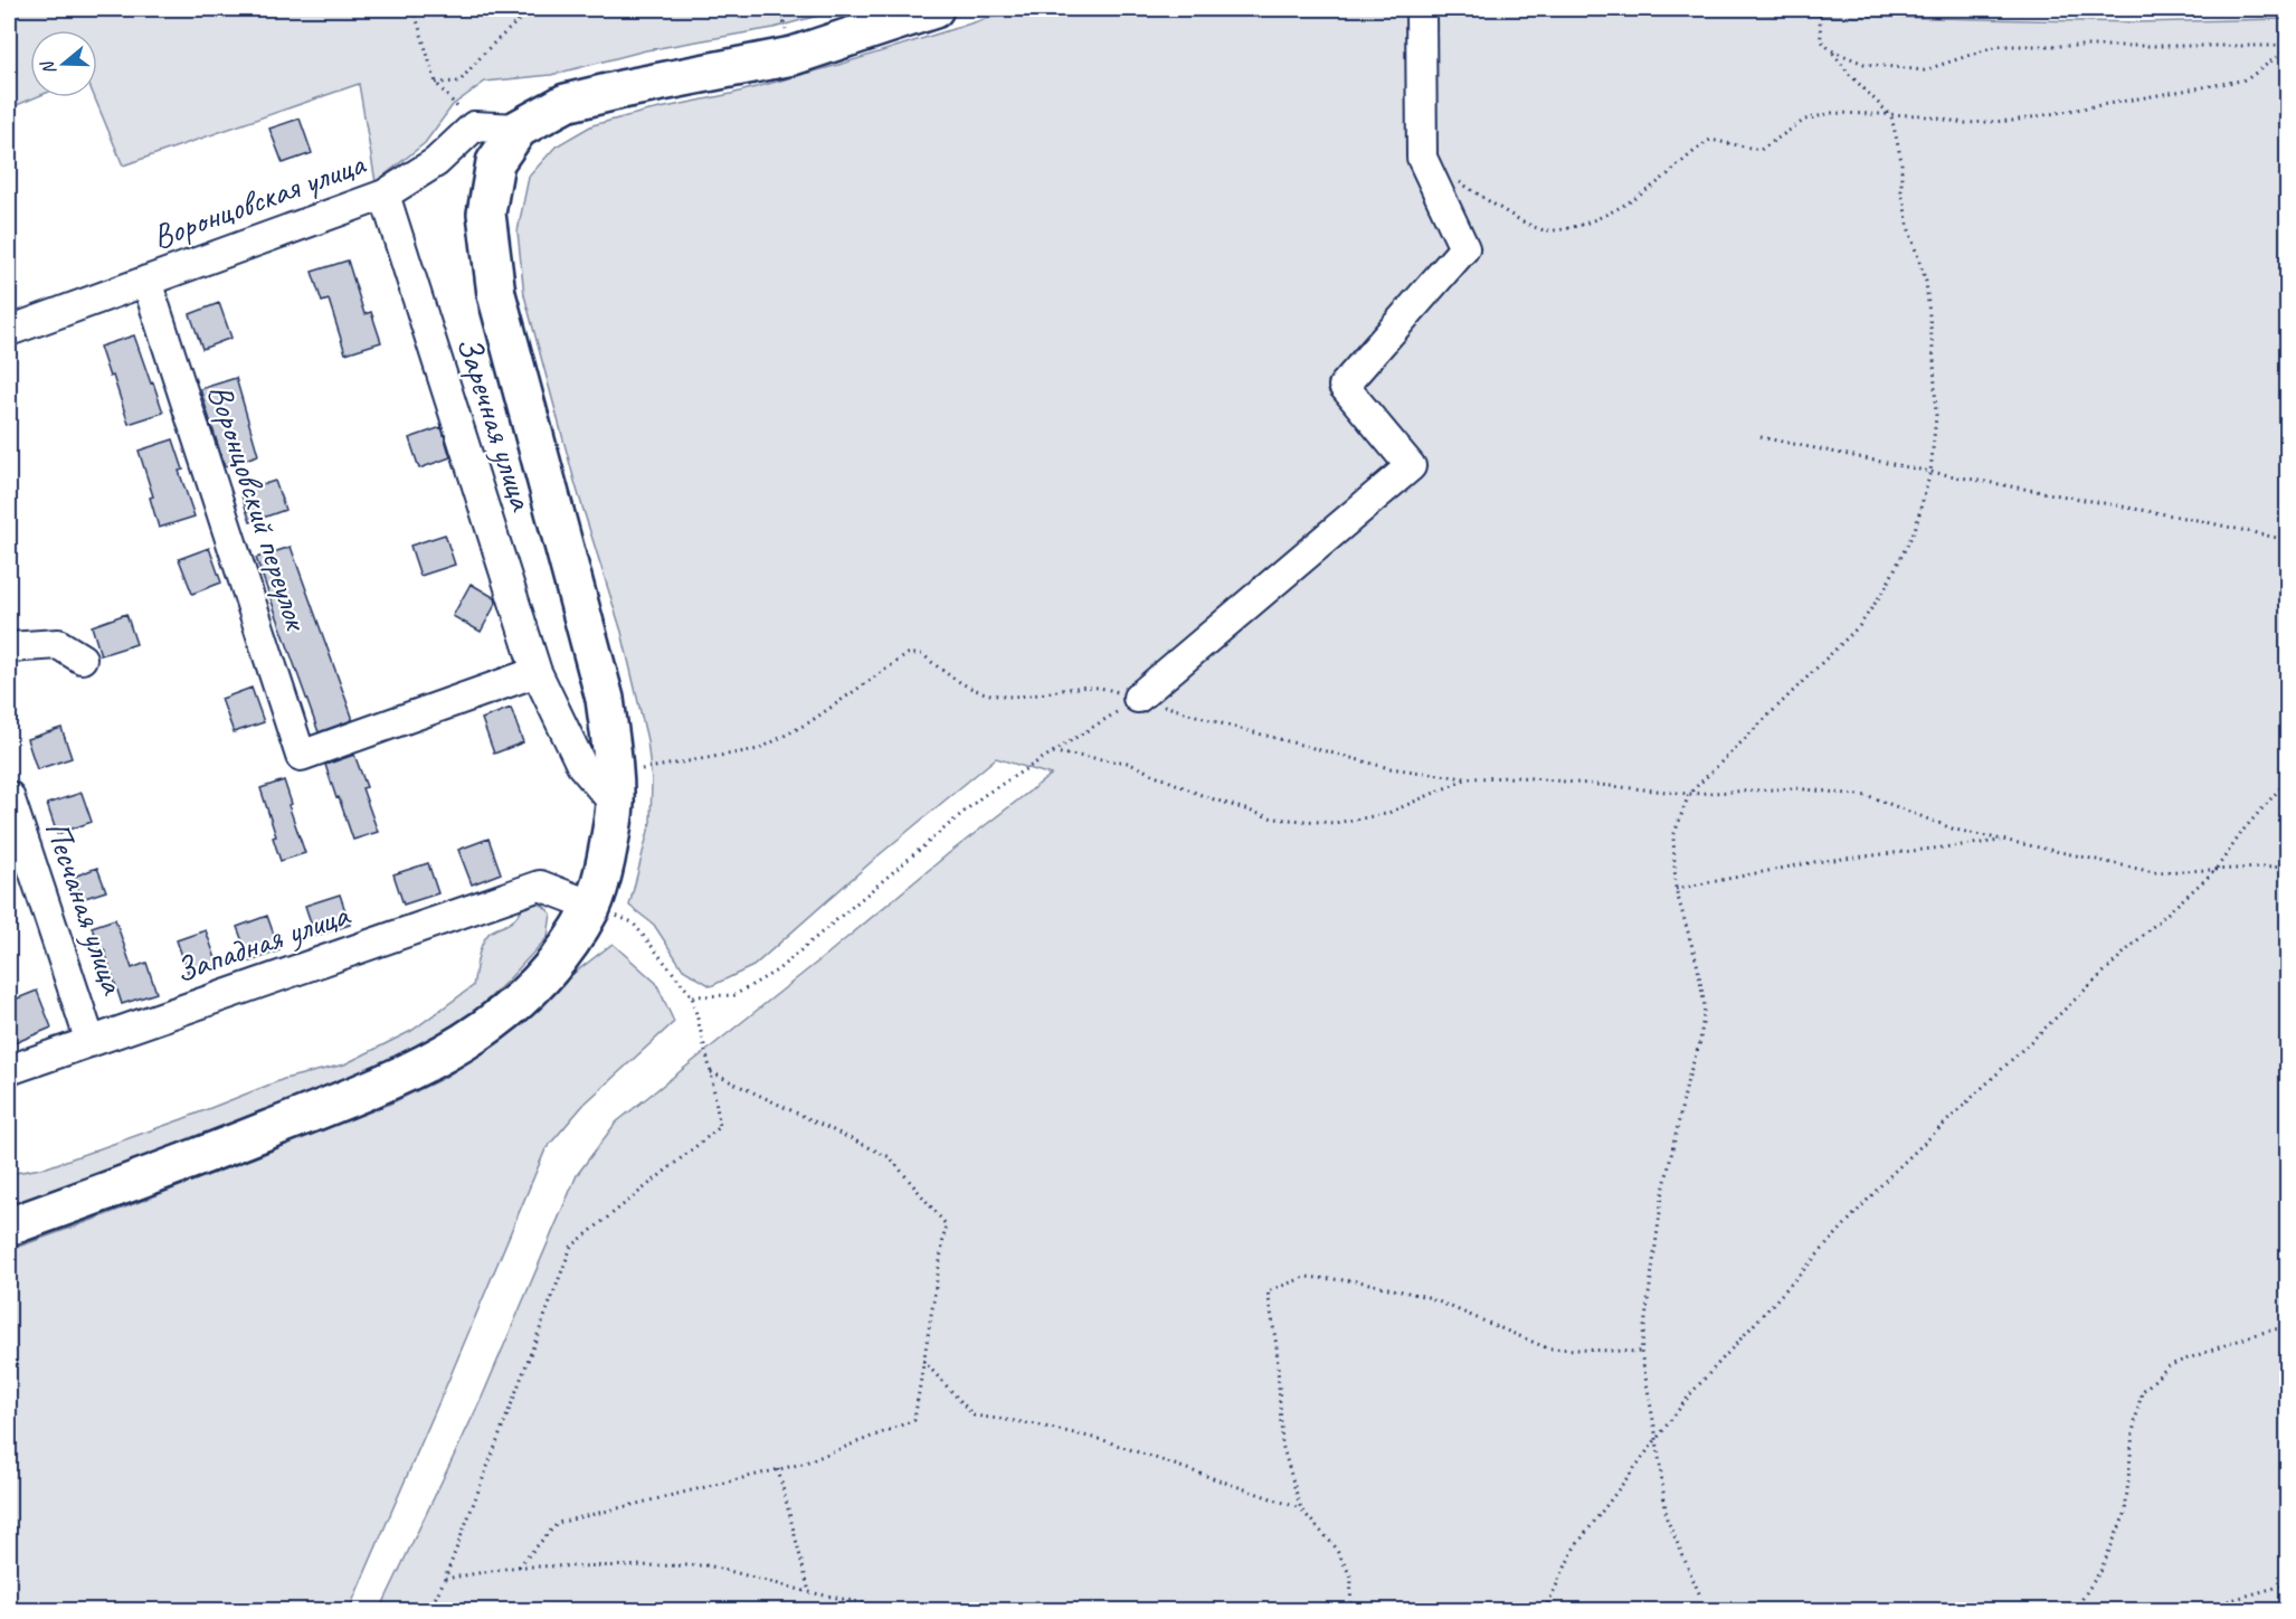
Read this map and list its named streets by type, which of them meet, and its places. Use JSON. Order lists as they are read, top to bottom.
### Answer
{
  "streets": {
    "street": [
      "Воронцовская улица",
      "Заречная улица",
      "Воронцовский переулок",
      "Песчаная улица",
      "Западная улица"
    ]
  },
  "crossings": [
    ["Воронцовская улица", "Заречная улица"],
    ["Воронцовская улица", "Воронцовский переулок"],
    ["Заречная улица", "Воронцовский переулок"],
    ["Песчаная улица", "Западная улица"]
  ],
  "north": "left"
}
